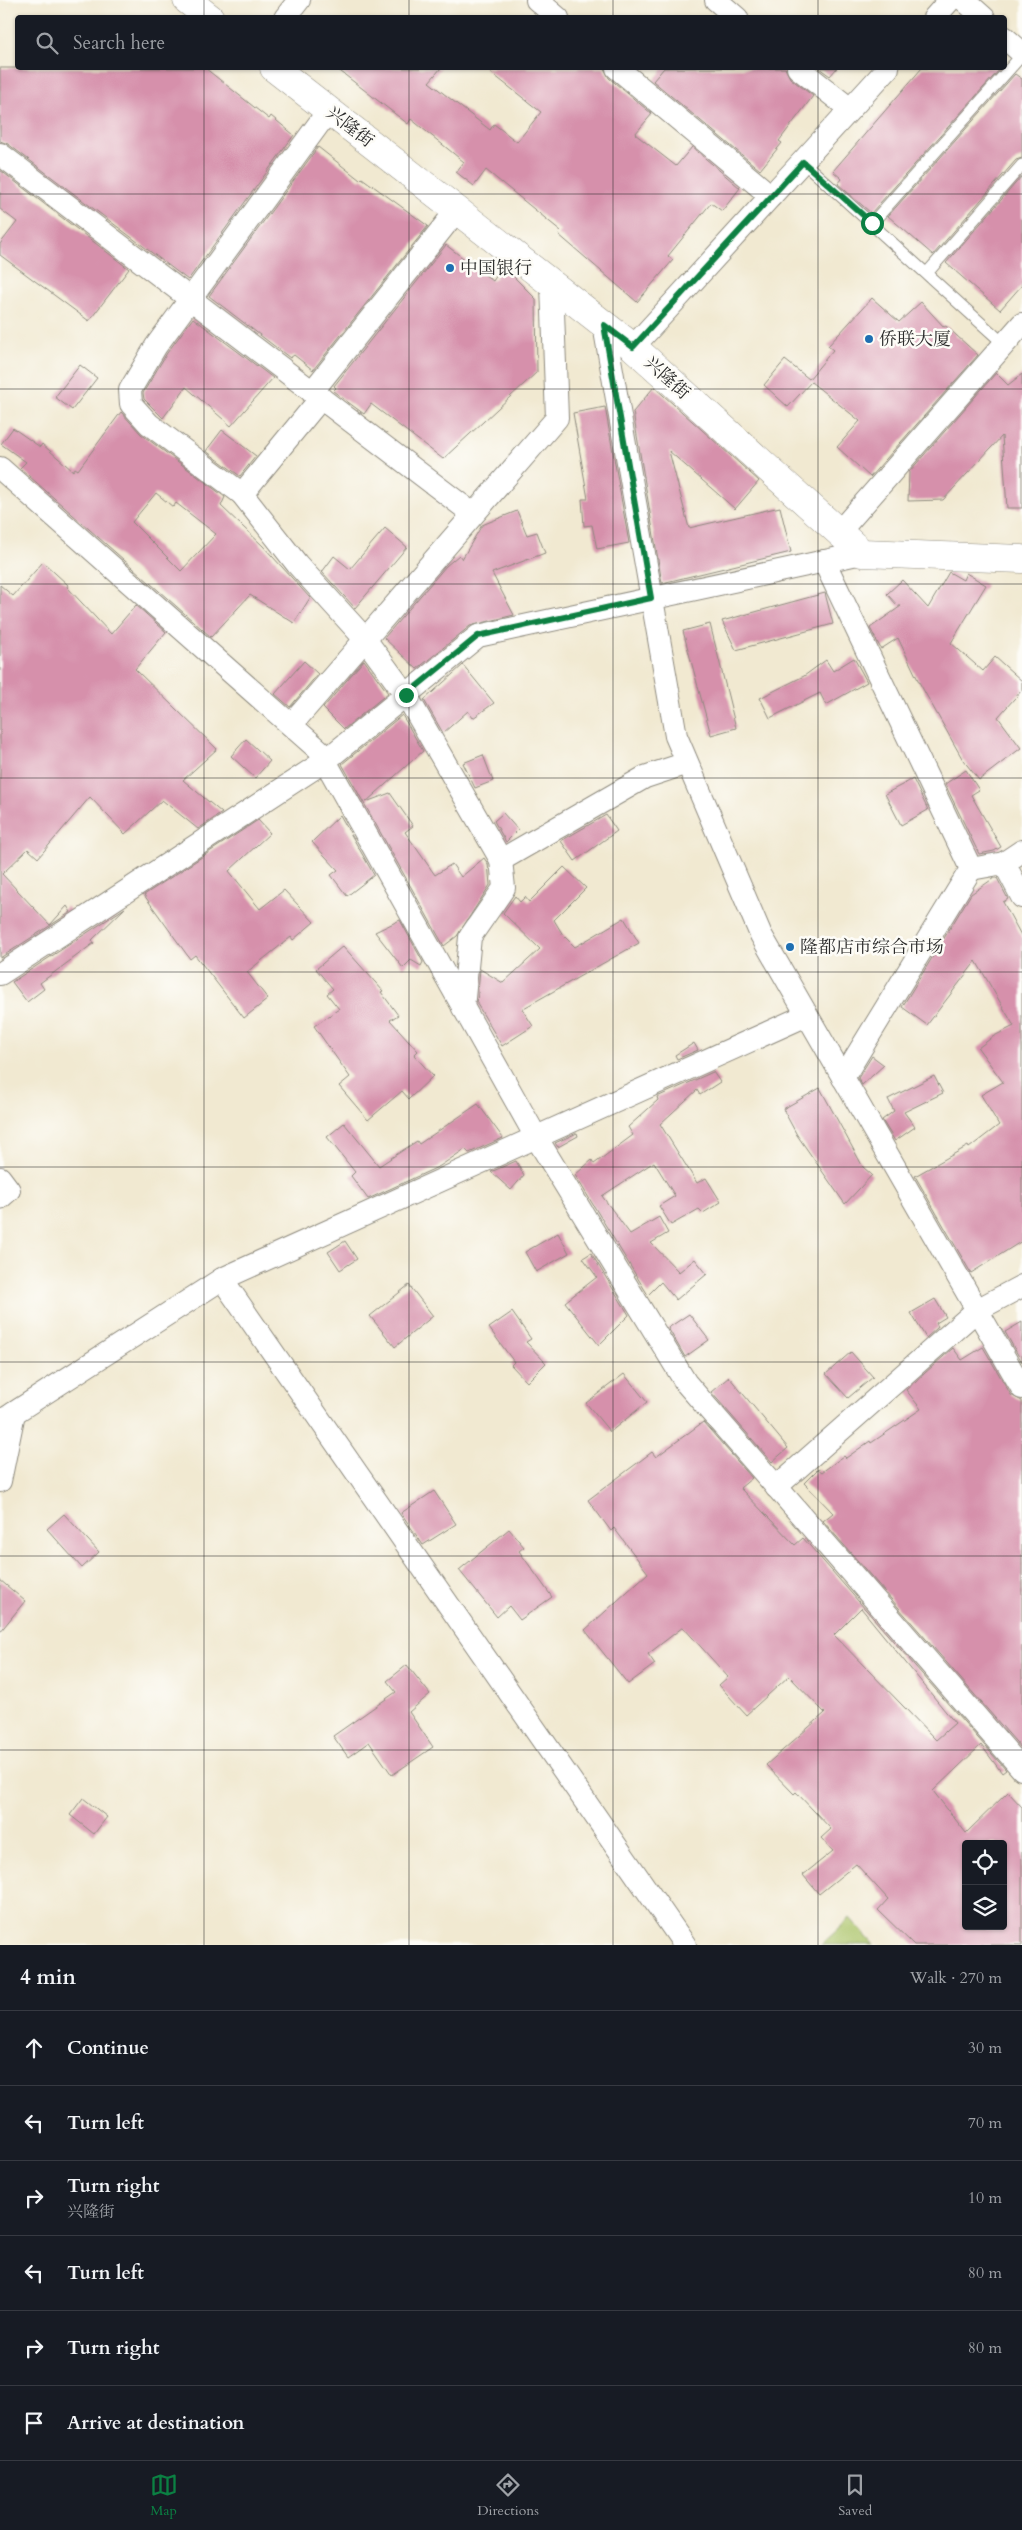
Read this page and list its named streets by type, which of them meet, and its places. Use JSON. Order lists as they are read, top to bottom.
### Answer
{
  "streets": {
    "street": ["兴隆街"]
  },
  "places": ["中国银行", "侨联大厦", "隆都店市综合市场"],
  "page": {
    "search": "Search here",
    "heading": ["4 min", "Walk · 270 m"],
    "list": [
      ["Continue", "30 m"],
      ["Turn left", "70 m"],
      ["Turn right", "兴隆街", "10 m"],
      ["Turn left", "80 m"],
      ["Turn right", "80 m"],
      "Arrive at destination"
    ],
    "nav": ["Map", "Directions", "Saved"]
  }
}
